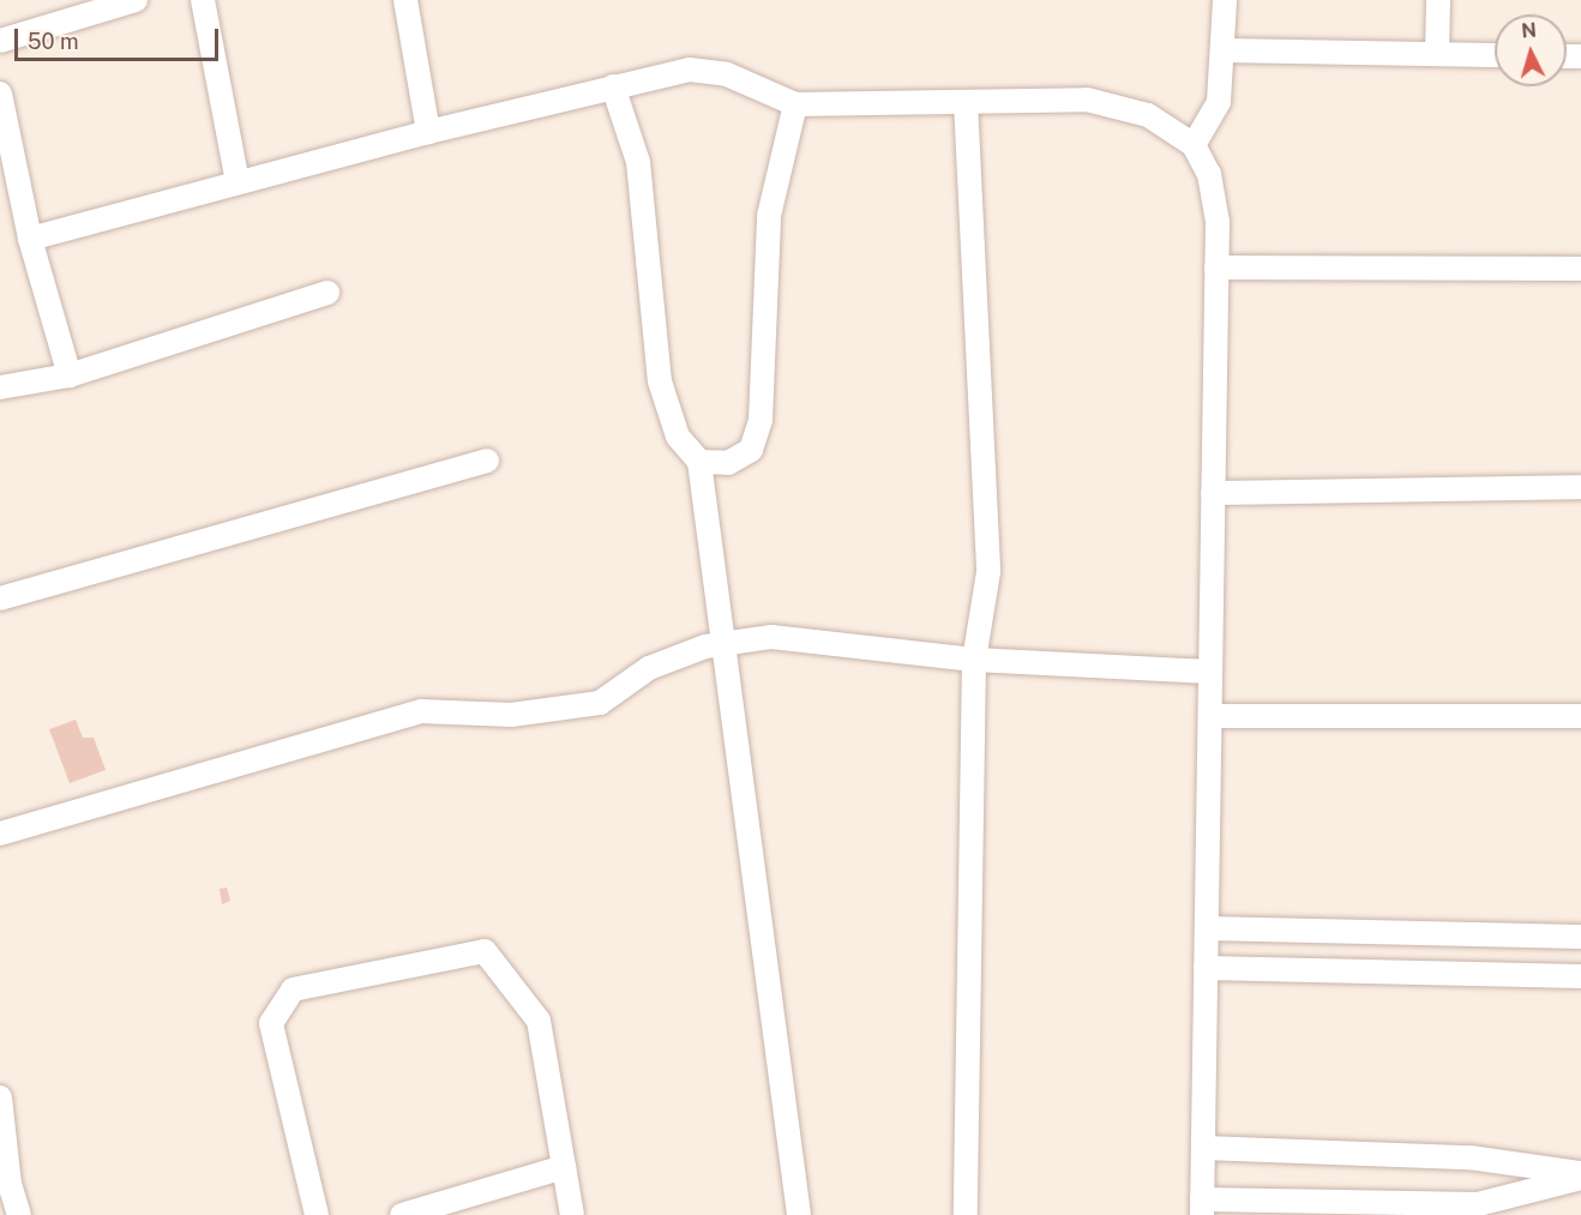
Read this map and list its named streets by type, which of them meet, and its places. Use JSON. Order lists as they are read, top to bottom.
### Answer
{
  "scale_bar": "50 m",
  "north": "top"
}
